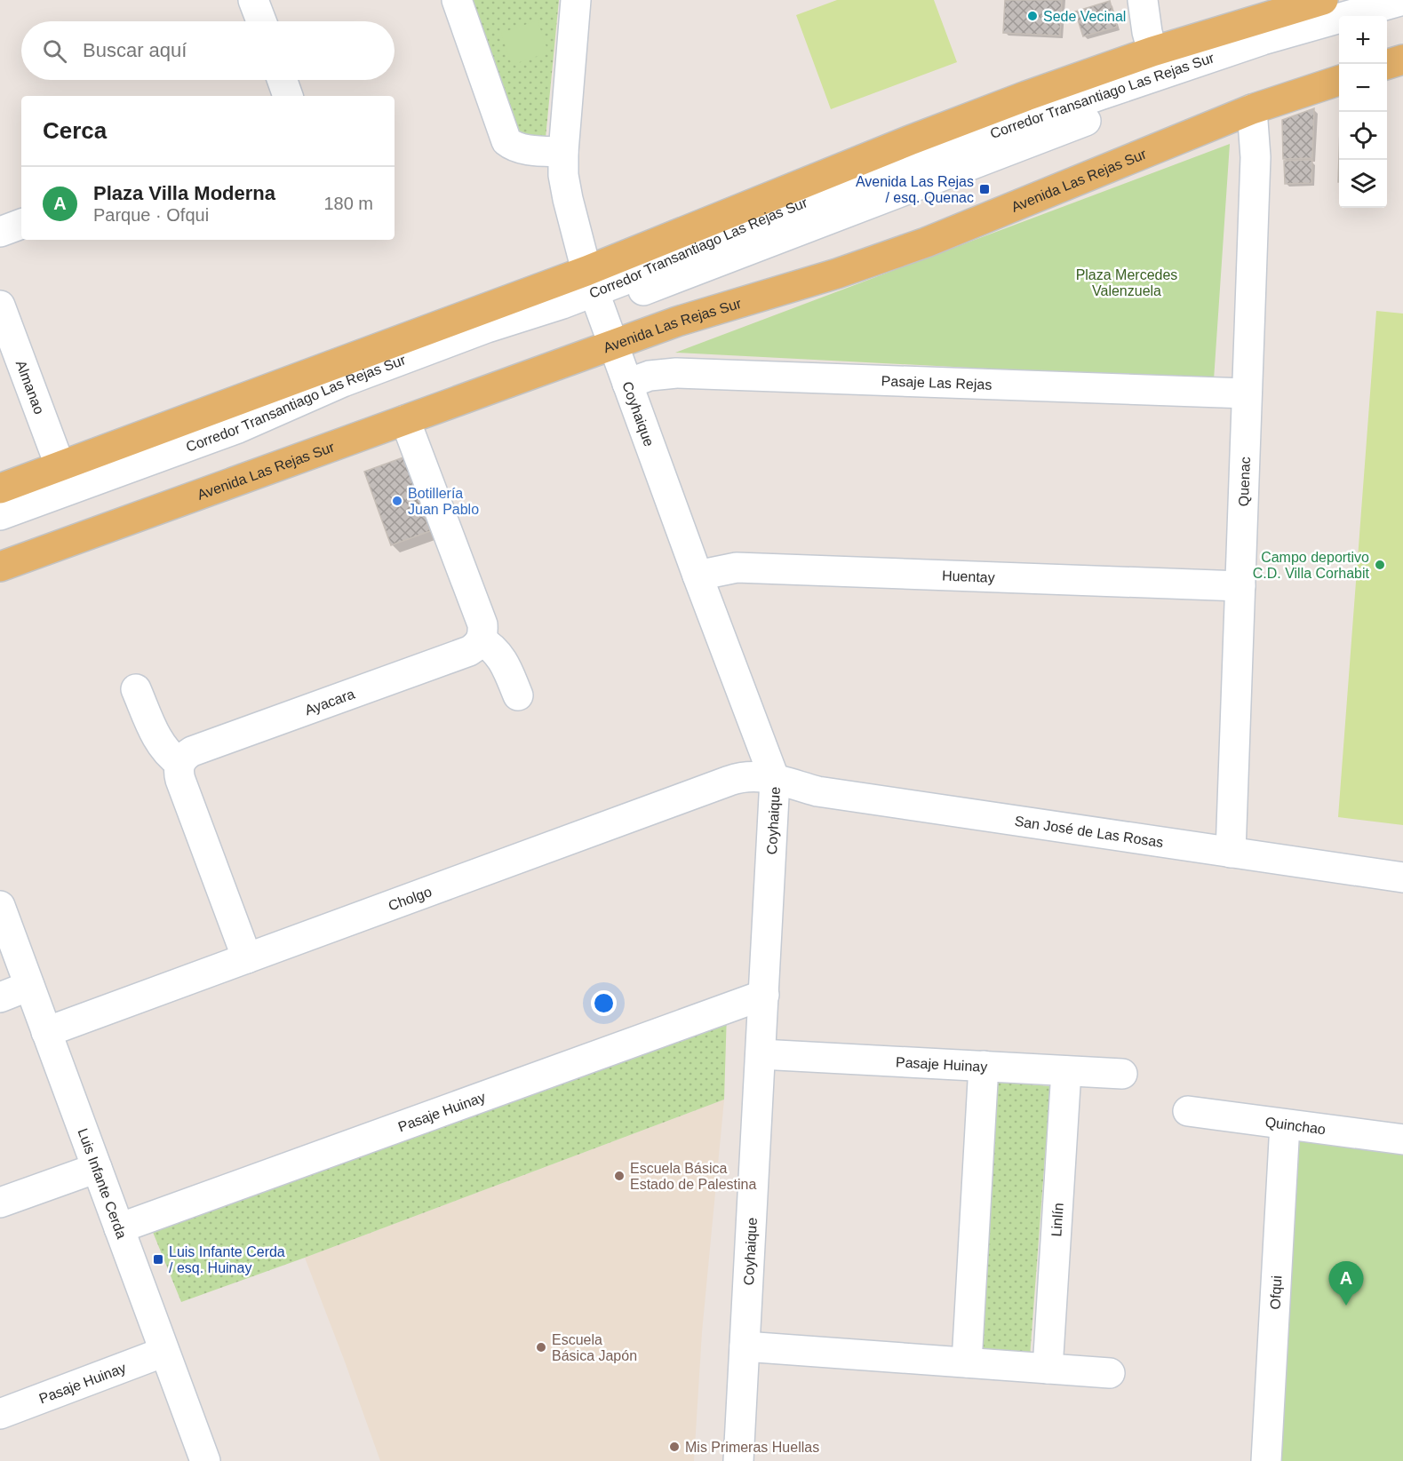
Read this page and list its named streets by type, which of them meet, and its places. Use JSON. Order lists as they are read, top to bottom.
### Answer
{
  "streets": {
    "main road": ["Avenida Las Rejas Sur"],
    "street": [
      "Corredor Transantiago Las Rejas Sur",
      "Pasaje Las Rejas",
      "Almanao",
      "Coyhaique",
      "Quenac",
      "Huentay",
      "Ayacara",
      "San José de Las Rosas",
      "Cholgo",
      "Pasaje Huinay",
      "Quinchao",
      "Luis Infante Cerda",
      "Linlín",
      "Ofqui"
    ]
  },
  "crossings": [
    ["Corredor Transantiago Las Rejas Sur", "Coyhaique"],
    ["Avenida Las Rejas Sur", "Coyhaique"],
    ["Avenida Las Rejas Sur", "Quenac"],
    ["Pasaje Las Rejas", "Coyhaique"],
    ["Pasaje Las Rejas", "Quenac"],
    ["Coyhaique", "Huentay"],
    ["Coyhaique", "San José de Las Rosas"],
    ["Coyhaique", "Cholgo"],
    ["Coyhaique", "Pasaje Huinay"],
    ["Quenac", "Huentay"],
    ["Quenac", "San José de Las Rosas"],
    ["San José de Las Rosas", "Cholgo"],
    ["Cholgo", "Luis Infante Cerda"],
    ["Pasaje Huinay", "Luis Infante Cerda"],
    ["Pasaje Huinay", "Linlín"],
    ["Quinchao", "Ofqui"]
  ],
  "parks": ["Plaza Mercedes Valenzuela"],
  "places": {
    "other": [
      "Sede Vecinal",
      "Botillería Juan Pablo",
      "Campo deportivo C.D. Villa Corhabit",
      "Escuela Básica Estado de Palestina",
      "Escuela Básica Japón",
      "Mis Primeras Huellas"
    ],
    "transit": ["Avenida Las Rejas / esq. Quenac", "Luis Infante Cerda / esq. Huinay"]
  },
  "page": {
    "map_buttons": ["+", "−"],
    "search": "Buscar aquí",
    "heading": "Cerca",
    "list": [
      {
        "mark": "A",
        "name": "Plaza Villa Moderna",
        "note": "Parque · Ofqui",
        "value": "180 m"
      }
    ],
    "pins": "A"
  }
}
